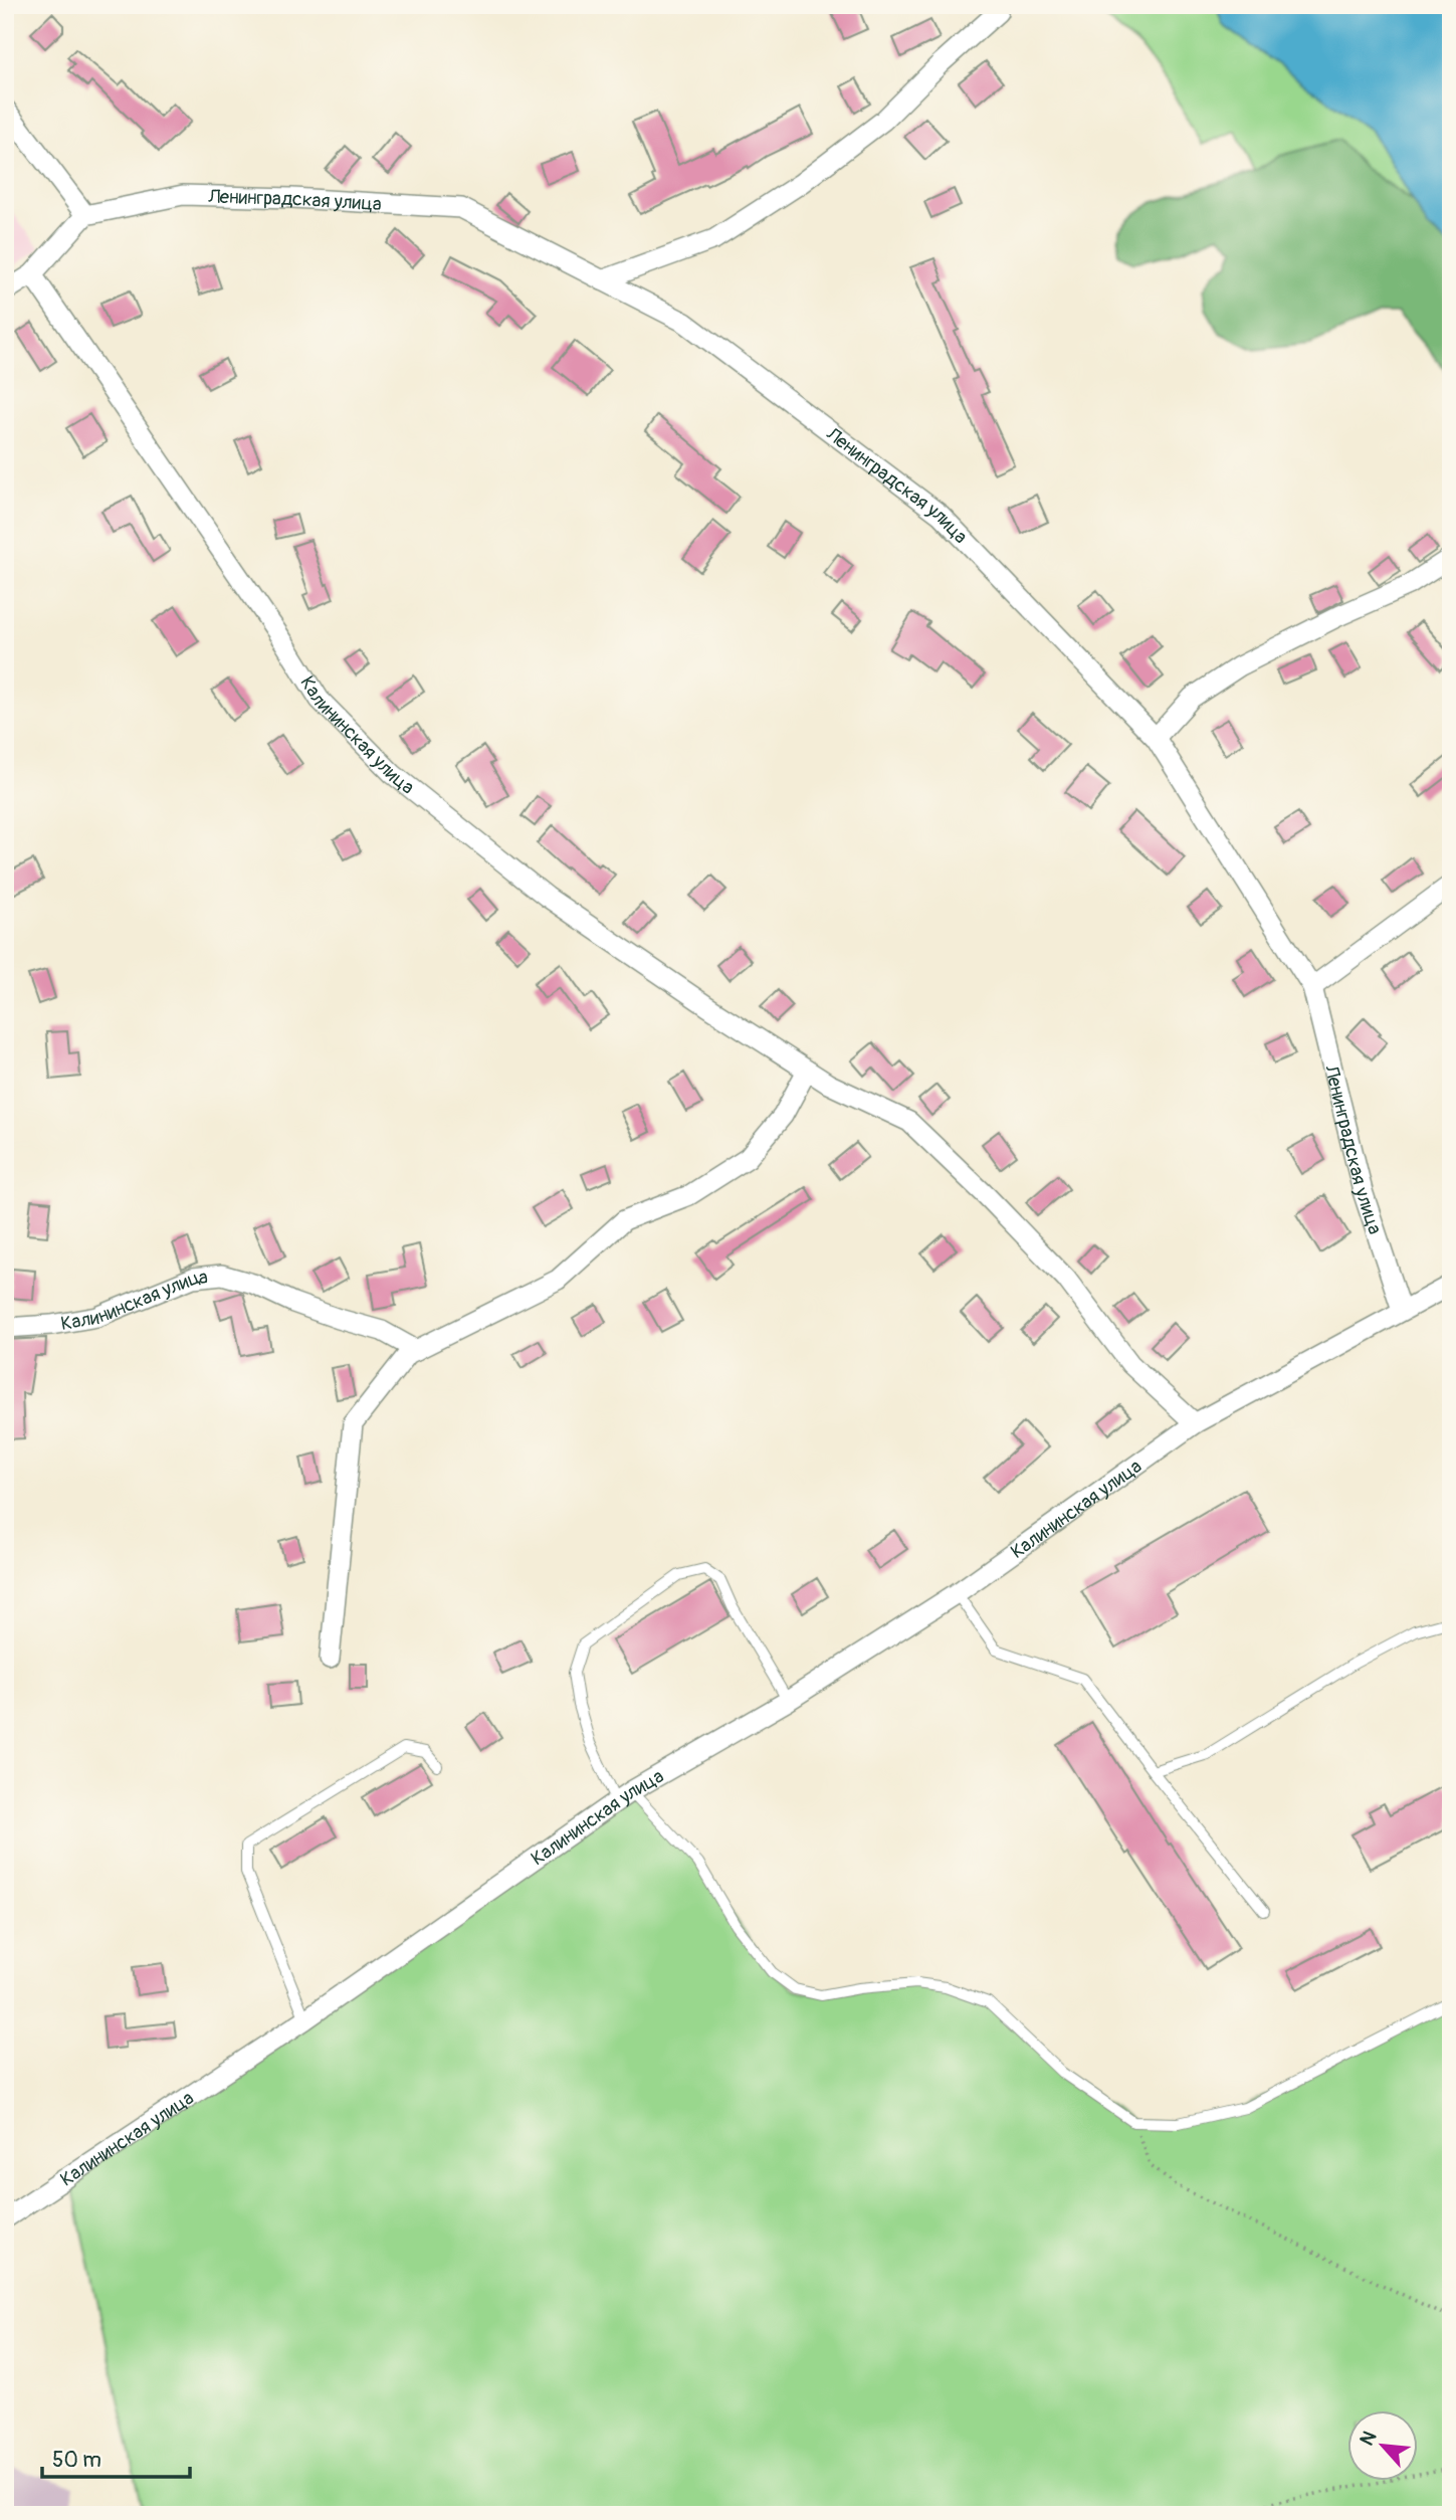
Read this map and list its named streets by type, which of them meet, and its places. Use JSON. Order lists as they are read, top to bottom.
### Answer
{
  "streets": {
    "street": ["Ленинградская улица", "Калининская улица"]
  },
  "crossings": [
    ["Ленинградская улица", "Калининская улица"]
  ],
  "scale_bar": "50 m",
  "north": "top left"
}
